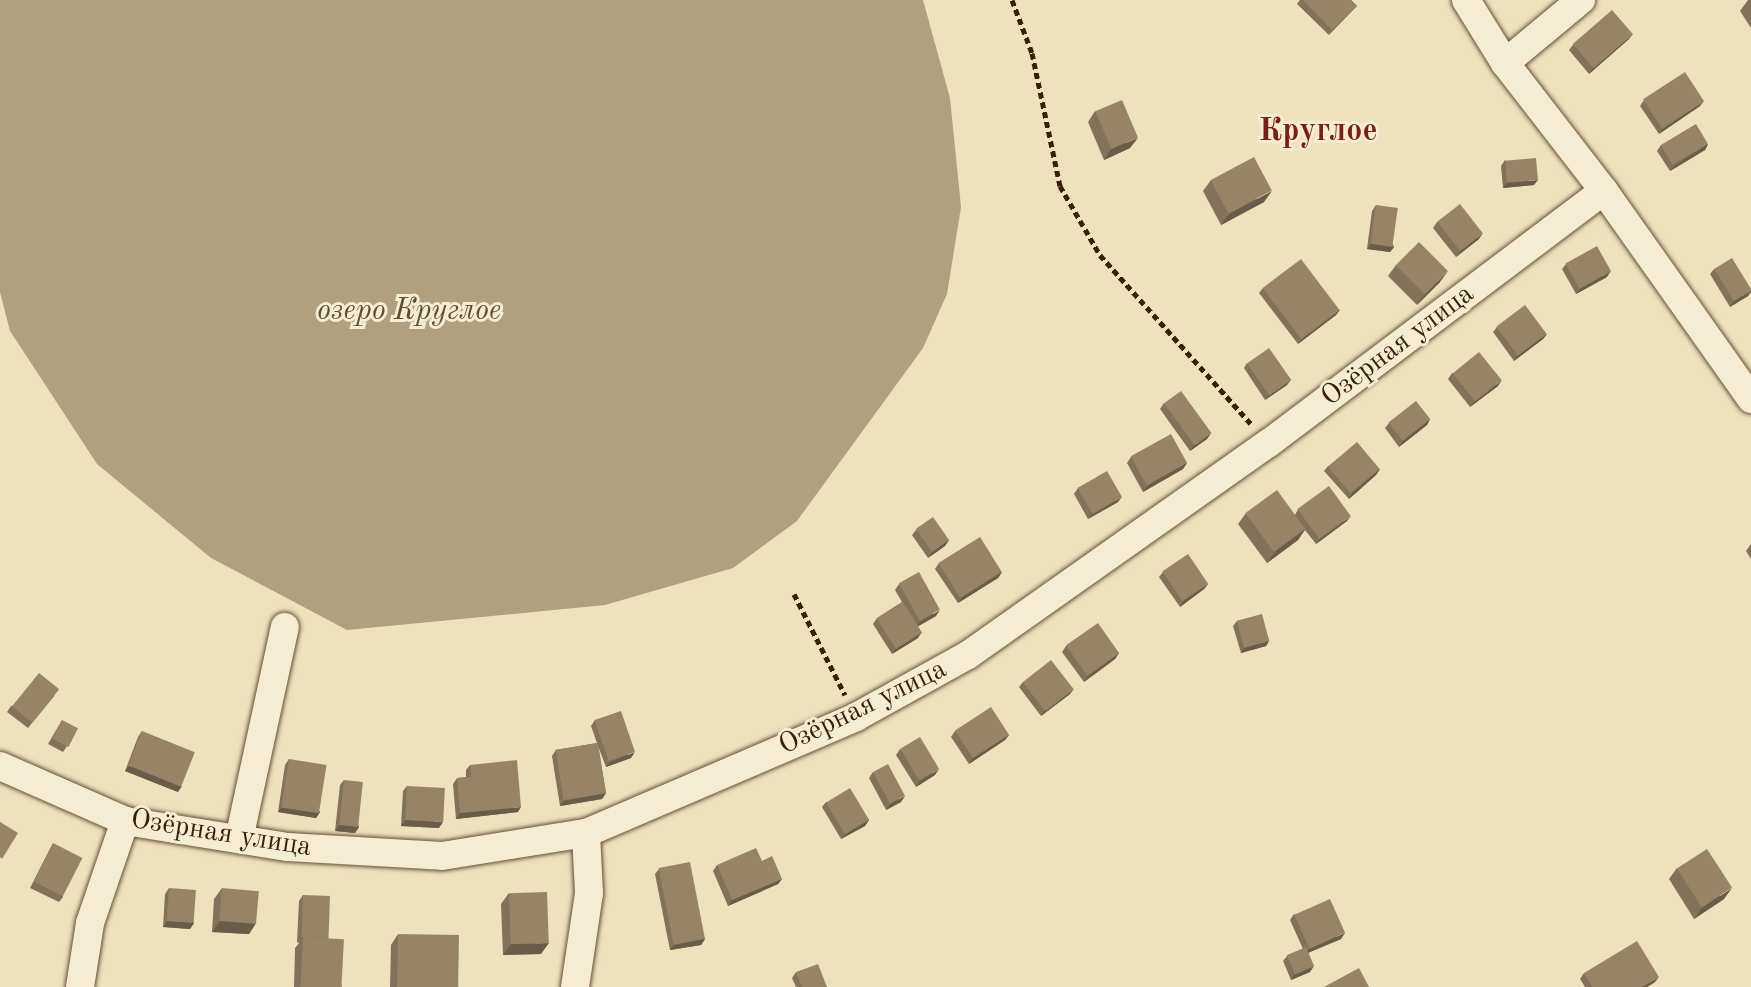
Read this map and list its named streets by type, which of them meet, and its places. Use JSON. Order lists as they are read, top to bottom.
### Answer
{
  "streets": {
    "street": ["Озёрная улица"]
  },
  "districts": ["Круглое"],
  "water": ["озеро Круглое"]
}
